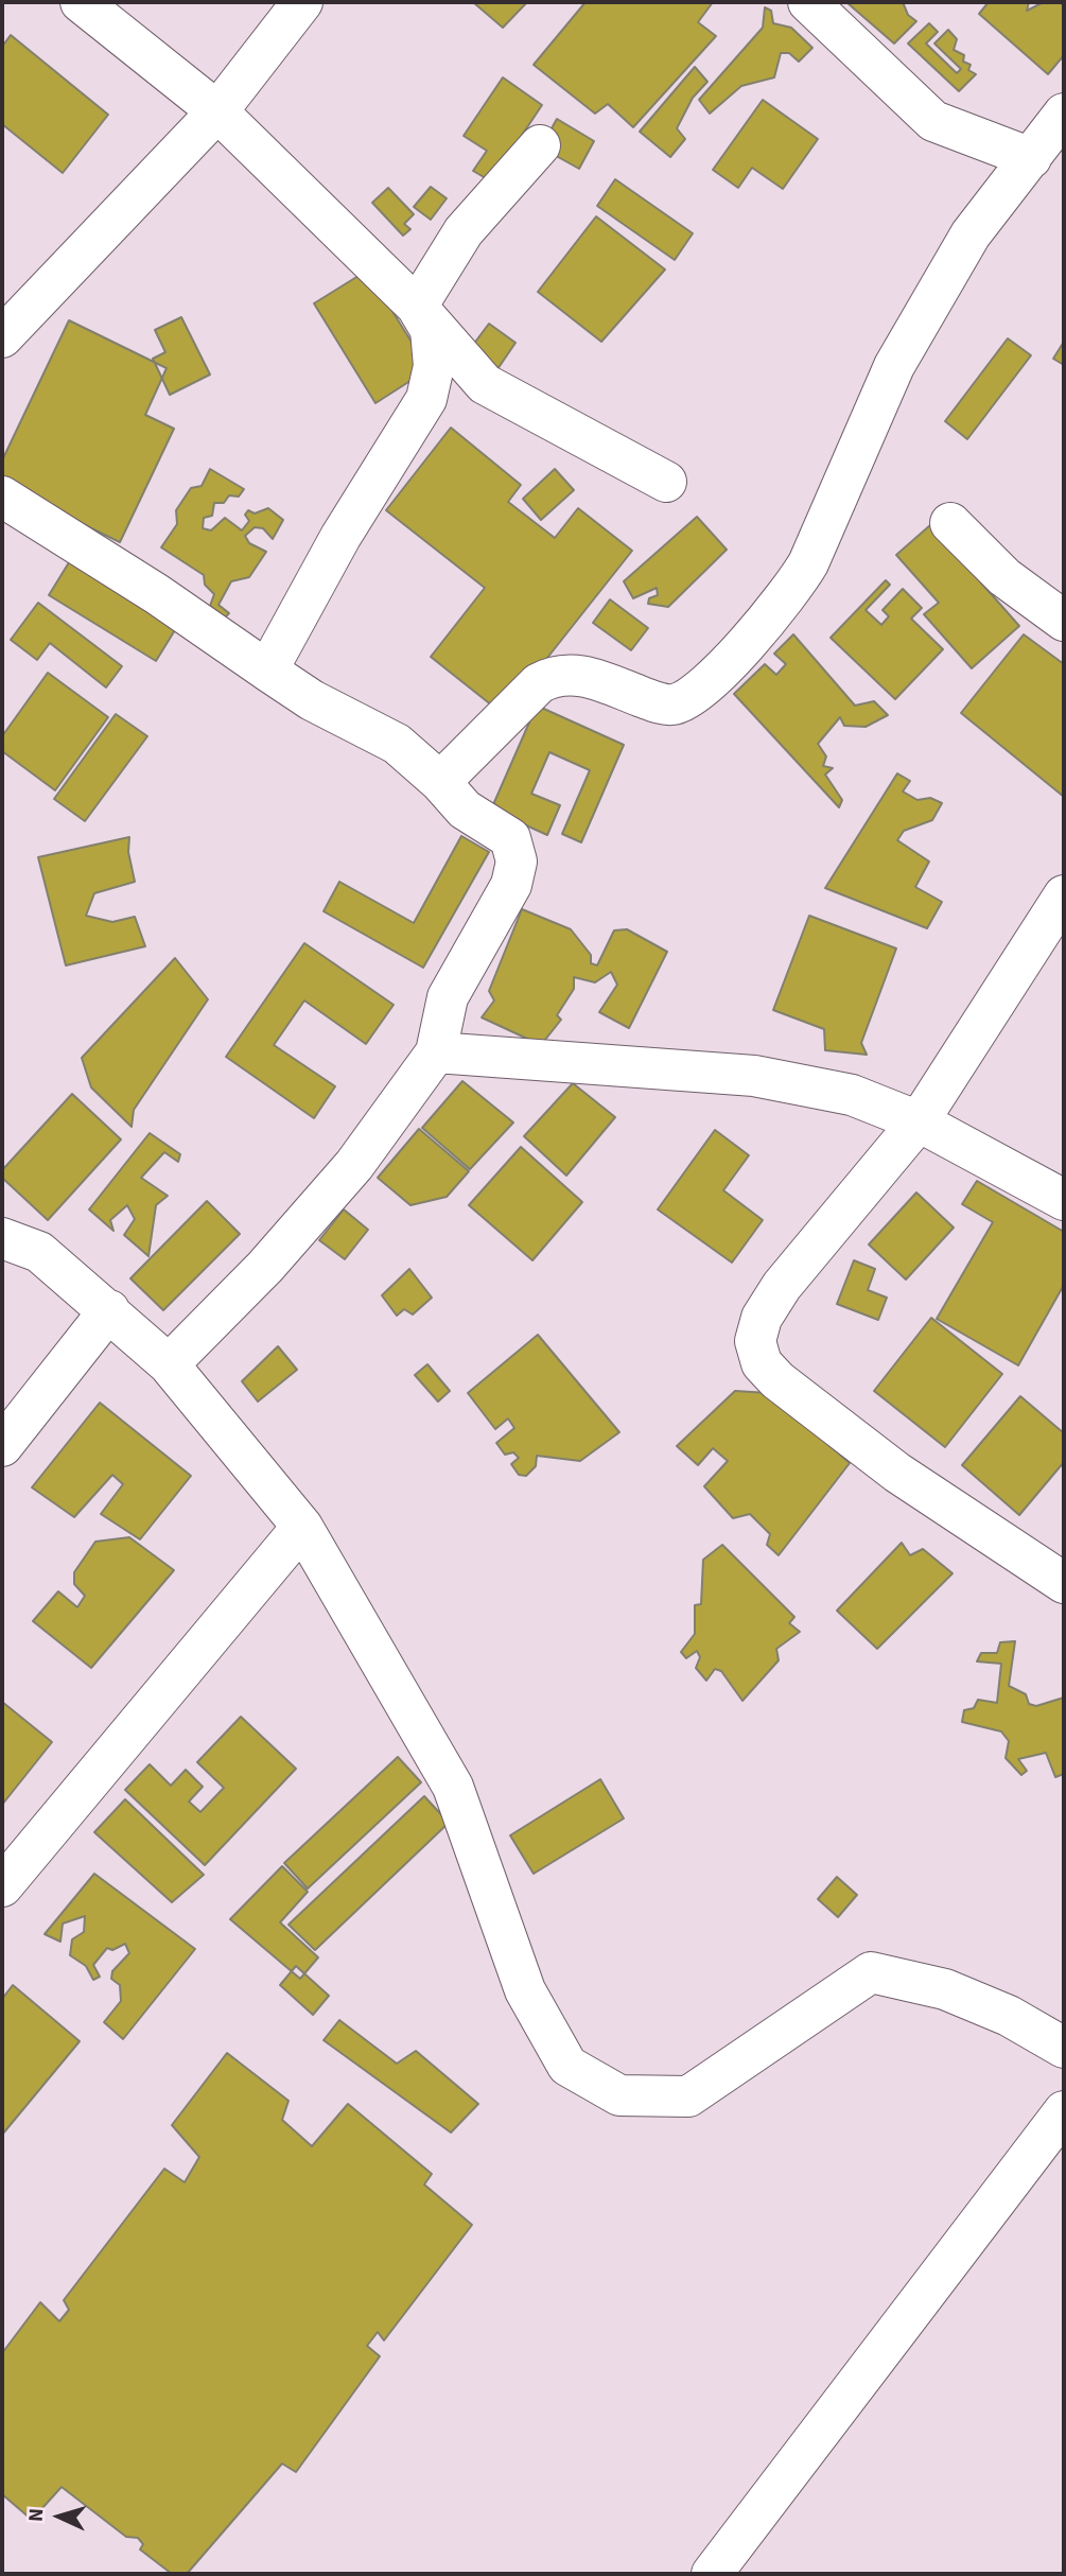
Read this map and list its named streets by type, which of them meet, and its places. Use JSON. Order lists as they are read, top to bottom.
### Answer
{
  "north": "left"
}
